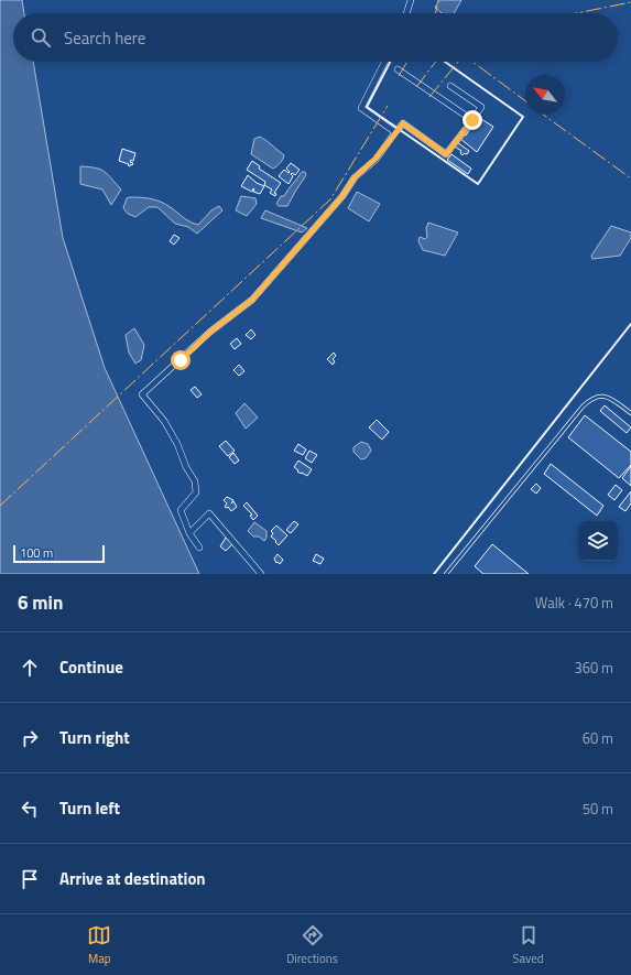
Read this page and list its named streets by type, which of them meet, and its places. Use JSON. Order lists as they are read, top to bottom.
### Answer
{
  "scale_bar": "100 m",
  "north": "top left",
  "page": {
    "search": "Search here",
    "scale": "100 m",
    "heading": ["6 min", "Walk · 470 m"],
    "list": [
      ["Continue", "360 m"],
      ["Turn right", "60 m"],
      ["Turn left", "50 m"],
      "Arrive at destination"
    ],
    "nav": ["Map", "Directions", "Saved"]
  }
}
